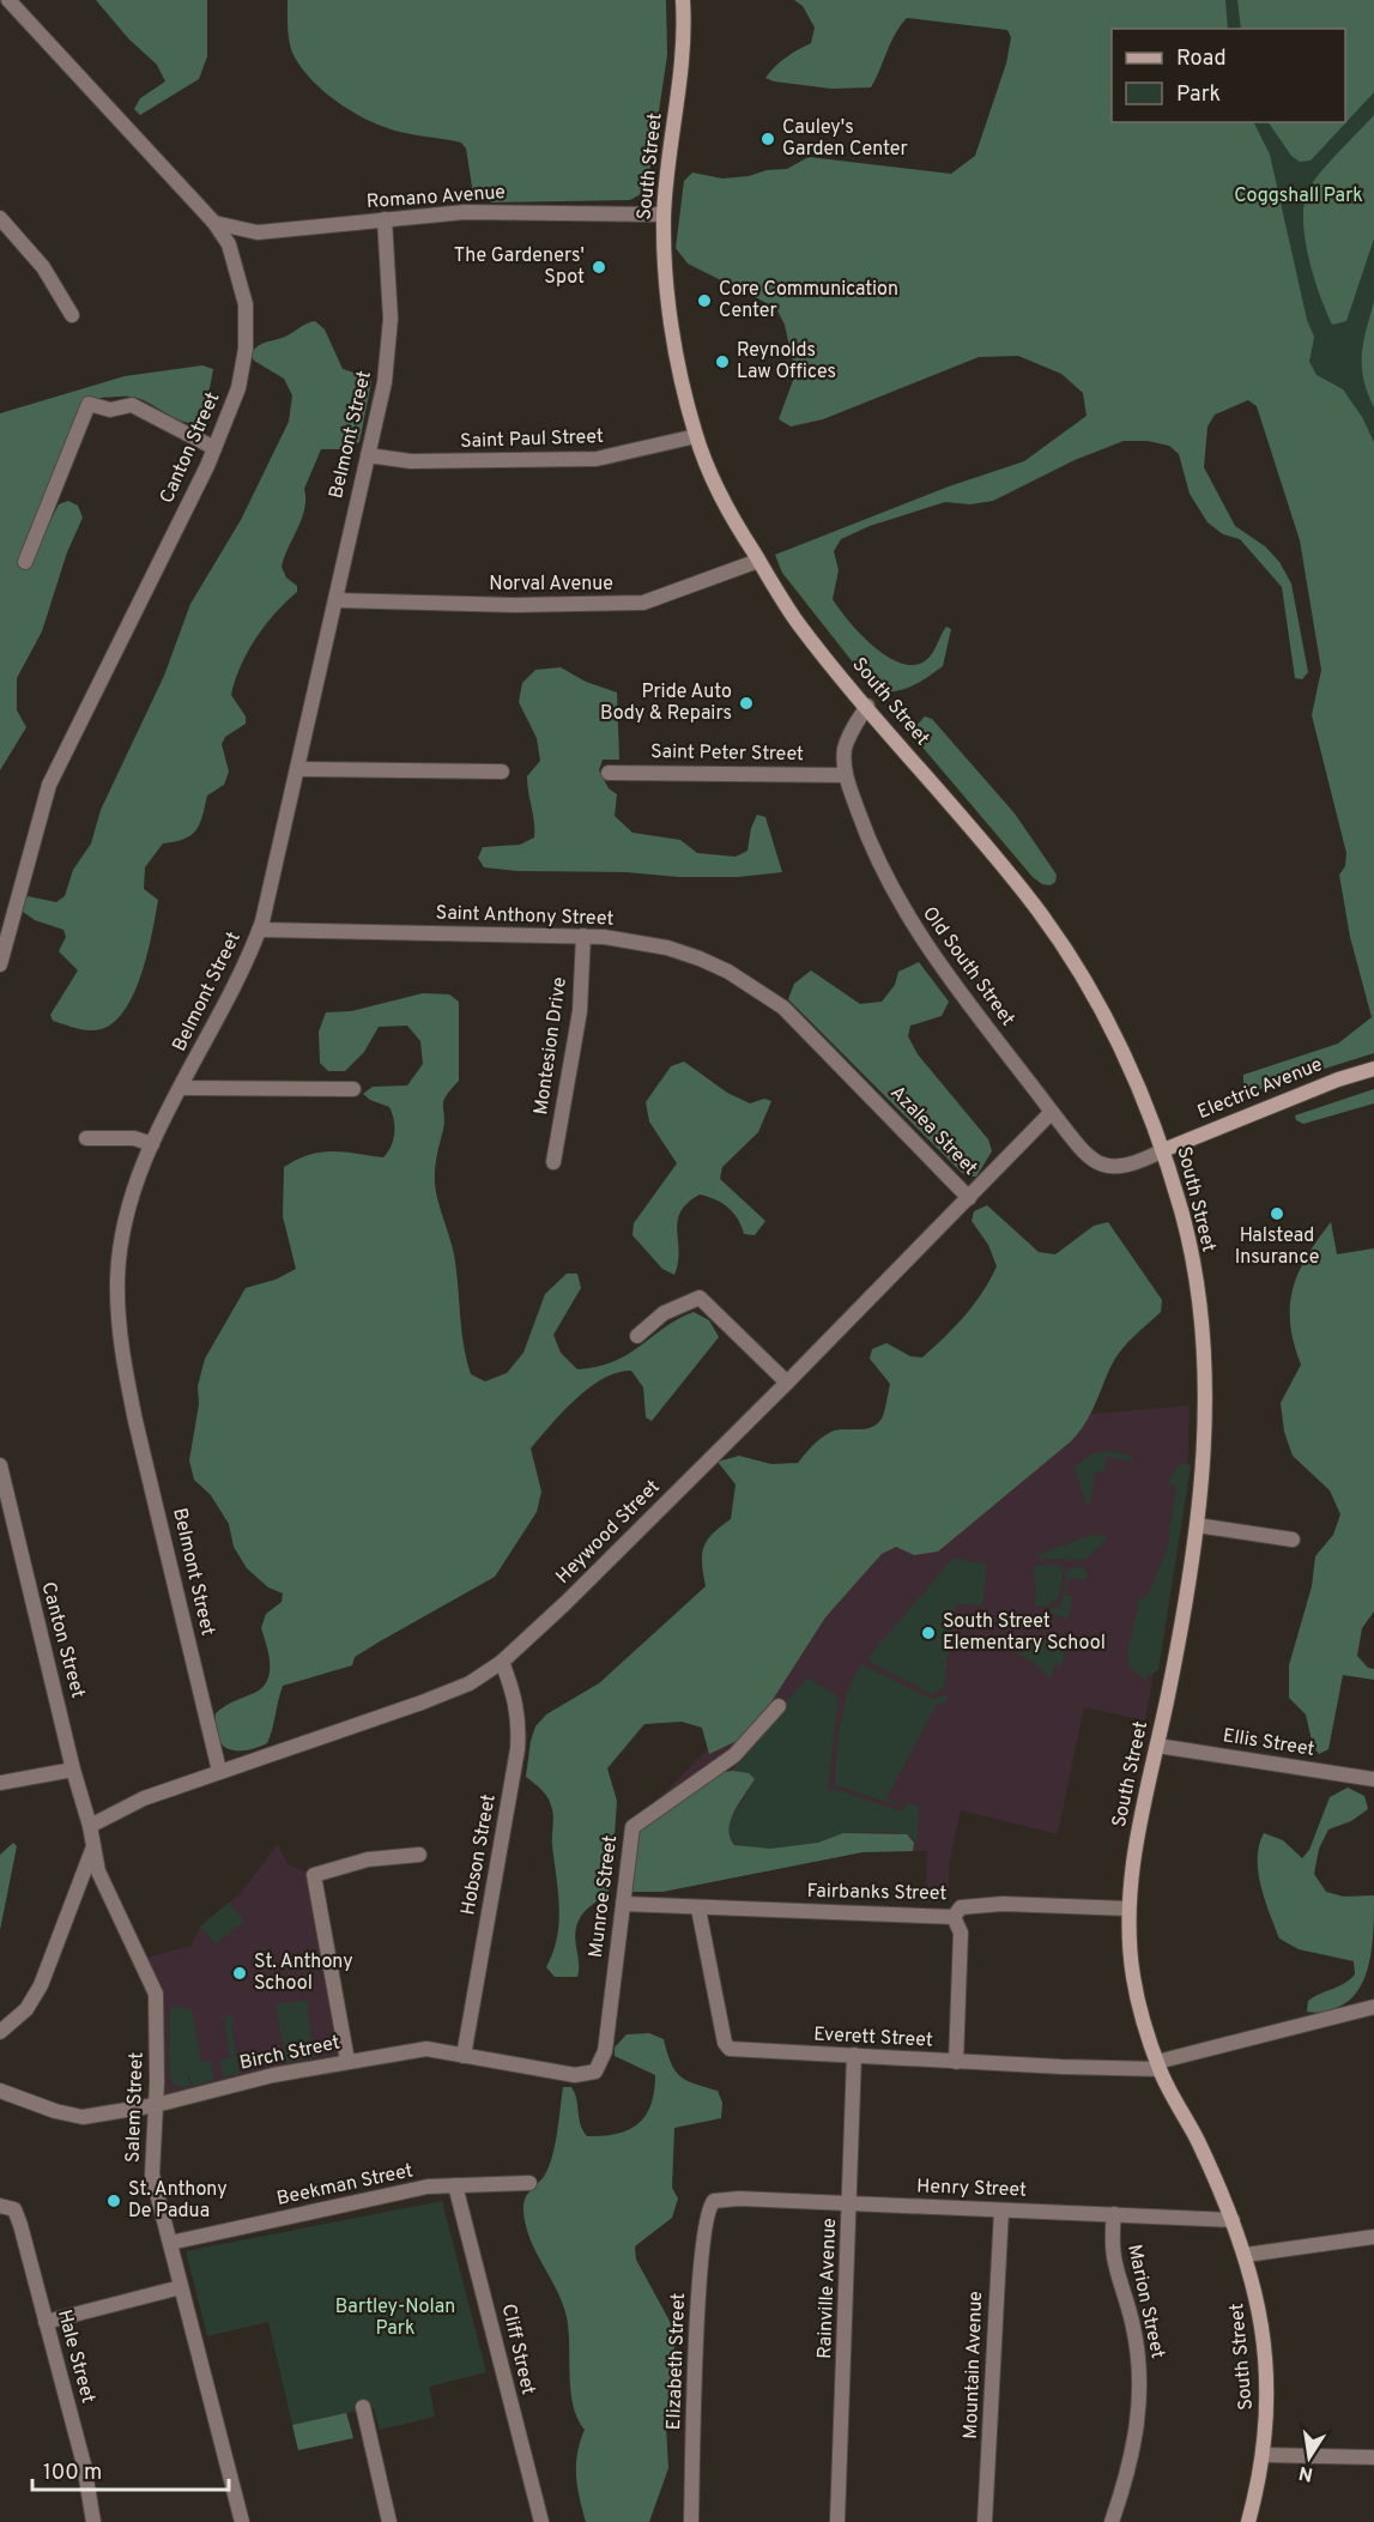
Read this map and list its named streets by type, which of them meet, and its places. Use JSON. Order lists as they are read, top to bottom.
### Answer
{
  "streets": {
    "main road": ["South Street", "Electric Avenue"],
    "street": [
      "Romano Avenue",
      "Belmont Street",
      "Saint Paul Street",
      "Canton Street",
      "Norval Avenue",
      "Saint Peter Street",
      "Saint Anthony Street",
      "Old South Street",
      "Montesion Drive",
      "Azalea Street",
      "Heywood Street",
      "Ellis Street",
      "Hobson Street",
      "Fairbanks Street",
      "Munroe Street",
      "Everett Street",
      "Birch Street",
      "Salem Street",
      "Beekman Street",
      "Henry Street",
      "Rainville Avenue",
      "Marion Street",
      "Cliff Street",
      "Hale Street",
      "Elizabeth Street",
      "Mountain Avenue"
    ]
  },
  "crossings": [
    ["South Street", "Romano Avenue"],
    ["South Street", "Saint Paul Street"],
    ["South Street", "Norval Avenue"],
    ["South Street", "Old South Street"],
    ["South Street", "Electric Avenue"],
    ["South Street", "Ellis Street"],
    ["South Street", "Fairbanks Street"],
    ["South Street", "Everett Street"],
    ["South Street", "Henry Street"],
    ["Romano Avenue", "Belmont Street"],
    ["Romano Avenue", "Canton Street"],
    ["Belmont Street", "Saint Paul Street"],
    ["Belmont Street", "Norval Avenue"],
    ["Belmont Street", "Saint Anthony Street"],
    ["Belmont Street", "Heywood Street"],
    ["Canton Street", "Heywood Street"],
    ["Canton Street", "Salem Street"],
    ["Saint Peter Street", "Old South Street"],
    ["Saint Anthony Street", "Montesion Drive"],
    ["Saint Anthony Street", "Azalea Street"],
    ["Old South Street", "Electric Avenue"],
    ["Old South Street", "Heywood Street"],
    ["Azalea Street", "Heywood Street"],
    ["Heywood Street", "Hobson Street"],
    ["Heywood Street", "Salem Street"],
    ["Hobson Street", "Birch Street"],
    ["Fairbanks Street", "Munroe Street"],
    ["Fairbanks Street", "Everett Street"],
    ["Munroe Street", "Birch Street"],
    ["Everett Street", "Rainville Avenue"],
    ["Birch Street", "Salem Street"],
    ["Salem Street", "Beekman Street"],
    ["Beekman Street", "Cliff Street"],
    ["Henry Street", "Rainville Avenue"],
    ["Henry Street", "Marion Street"],
    ["Henry Street", "Elizabeth Street"],
    ["Henry Street", "Mountain Avenue"]
  ],
  "parks": ["Coggshall Park", "Bartley-Nolan Park"],
  "places": [
    "Cauley's Garden Center",
    "The Gardeners' Spot",
    "Core Communication Center",
    "Reynolds Law Offices",
    "Pride Auto Body & Repairs",
    "Halstead Insurance",
    "South Street Elementary School",
    "St. Anthony School",
    "St. Anthony De Padua"
  ],
  "legend": ["Road", "Park"],
  "scale_bar": "100 m",
  "north": "bottom"
}
